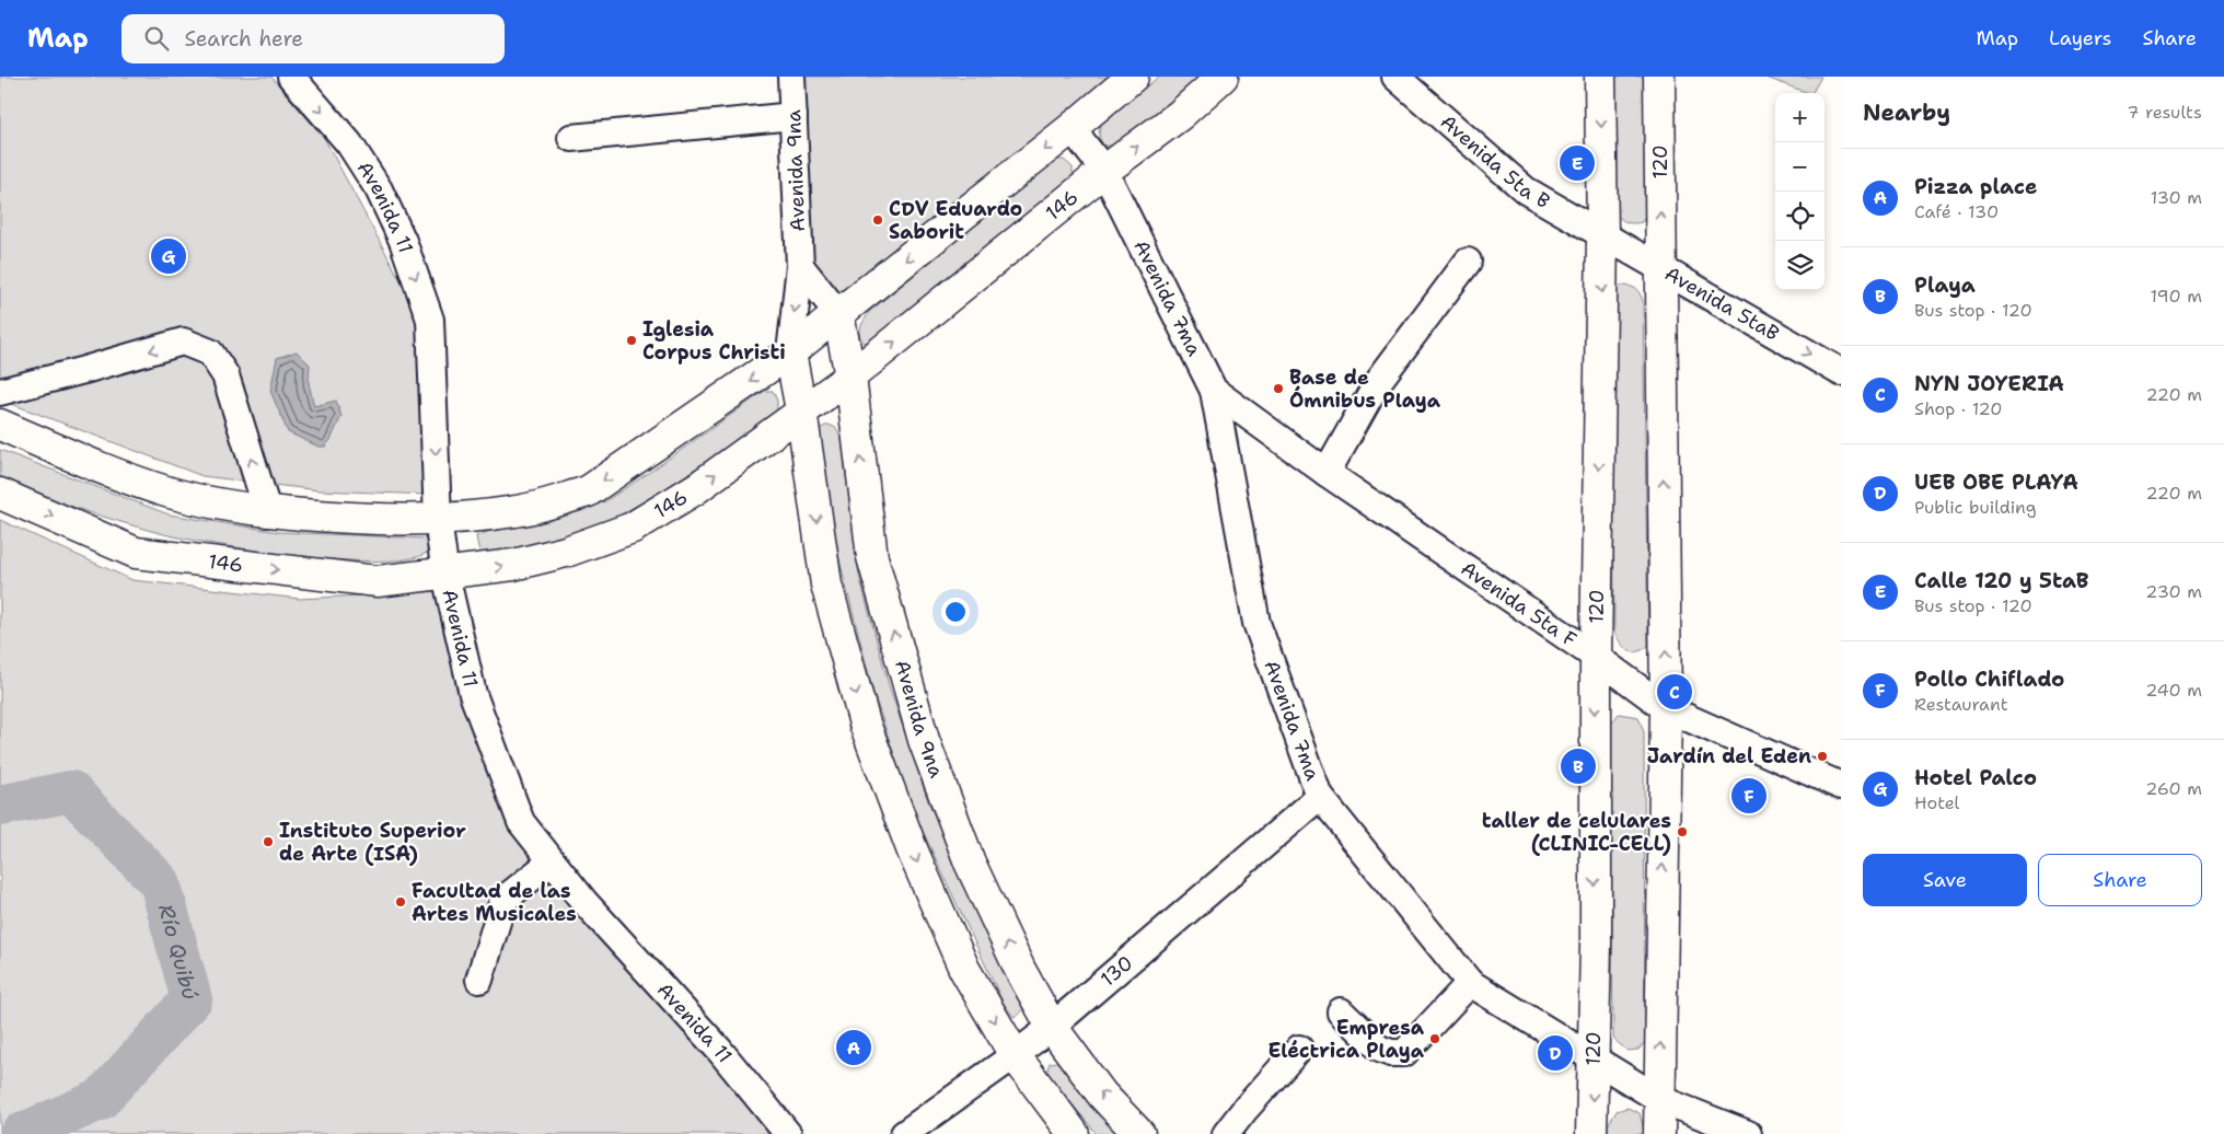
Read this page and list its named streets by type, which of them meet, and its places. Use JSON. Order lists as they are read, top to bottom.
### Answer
{
  "streets": {
    "main road": ["120", "Avenida 9na", "146"],
    "street": [
      "Avenida 5ta B",
      "Avenida 11",
      "Avenida 7ma",
      "Avenida 5taB",
      "Avenida 5ta F",
      "130"
    ]
  },
  "crossings": [
    ["Avenida 5ta B", "120"],
    ["Avenida 5ta B", "Avenida 5taB"],
    ["120", "Avenida 7ma"],
    ["120", "Avenida 5taB"],
    ["120", "Avenida 5ta F"],
    ["Avenida 9na", "146"],
    ["Avenida 9na", "130"],
    ["146", "Avenida 11"],
    ["146", "Avenida 7ma"],
    ["Avenida 7ma", "Avenida 5ta F"],
    ["Avenida 7ma", "130"]
  ],
  "one_way": ["Avenida 11", "Avenida 5taB"],
  "water": ["Río Quibú"],
  "places": [
    "CDV Eduardo Saborit",
    "Iglesia Corpus Christi",
    "Base de Ómnibus Playa",
    "Jardín del Eden",
    "taller de celulares (CLINIC-CELL)",
    "Instituto Superior de Arte (ISA)",
    "Facultad de las Artes Musicales",
    "Empresa Eléctrica Playa"
  ],
  "page": {
    "header": "Map",
    "search": "Search here",
    "nav": ["Map", "Layers", "Share"],
    "heading": ["Nearby", "7 results"],
    "map_buttons": ["+", "−"],
    "pins": [
      "E",
      "G",
      "C",
      "B",
      "F",
      "A",
      "D"
    ],
    "list": [
      {
        "mark": "A",
        "name": "Pizza place",
        "note": "Café · 130",
        "value": "130 m"
      },
      {
        "mark": "B",
        "name": "Playa",
        "note": "Bus stop · 120",
        "value": "190 m"
      },
      {
        "mark": "C",
        "name": "NYN JOYERIA",
        "note": "Shop · 120",
        "value": "220 m"
      },
      {
        "mark": "D",
        "name": "UEB OBE PLAYA",
        "note": "Public building",
        "value": "220 m"
      },
      {
        "mark": "E",
        "name": "Calle 120 y 5taB",
        "note": "Bus stop · 120",
        "value": "230 m"
      },
      {
        "mark": "F",
        "name": "Pollo Chiflado",
        "note": "Restaurant",
        "value": "240 m"
      },
      {
        "mark": "G",
        "name": "Hotel Palco",
        "note": "Hotel",
        "value": "260 m"
      }
    ],
    "buttons": ["Save", "Share"]
  }
}
